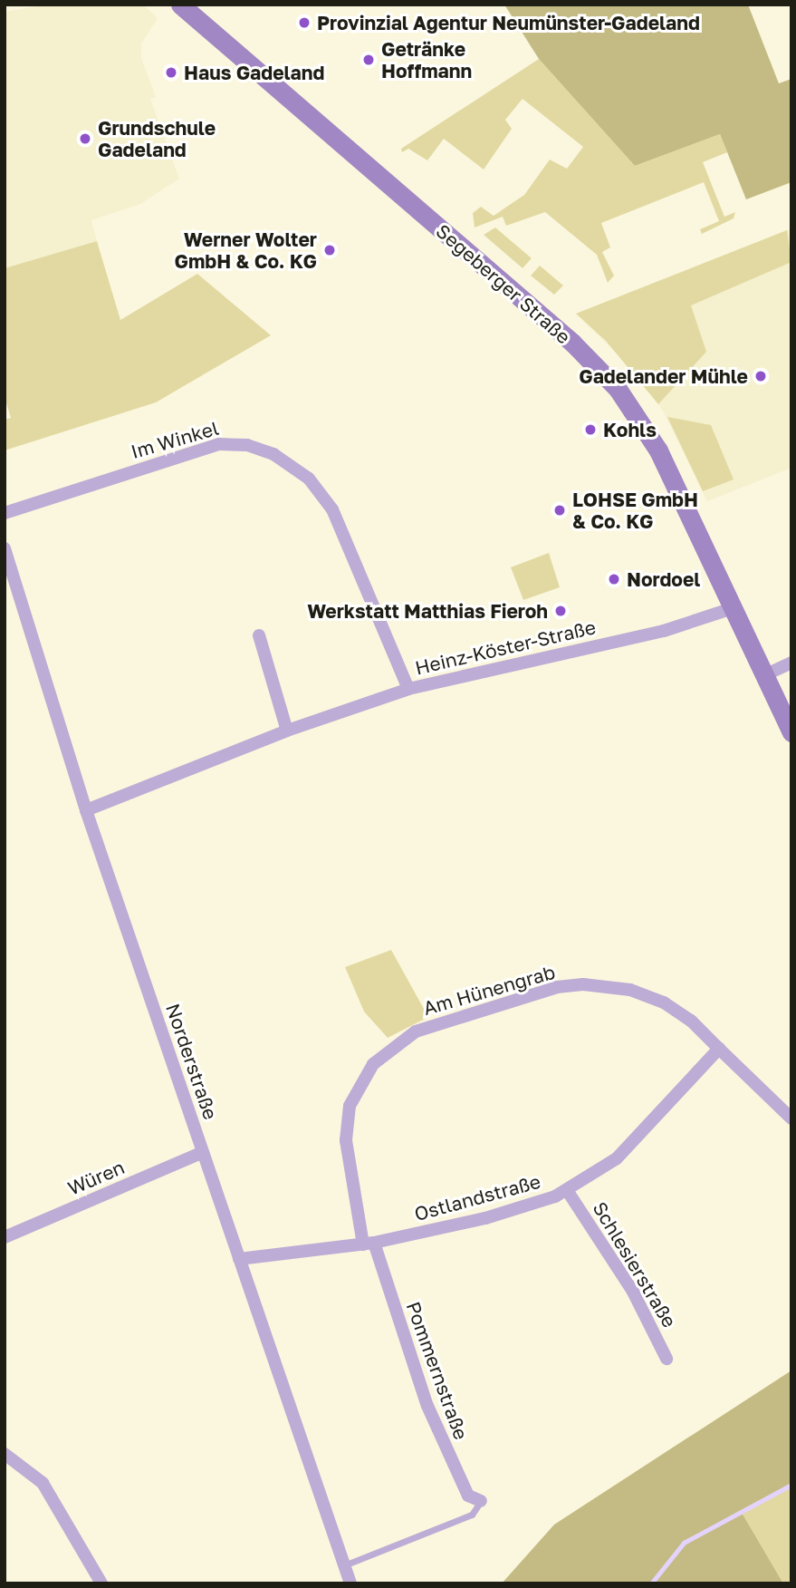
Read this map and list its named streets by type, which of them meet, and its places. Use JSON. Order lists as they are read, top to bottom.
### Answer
{
  "streets": {
    "main road": ["Segeberger Straße"],
    "street": [
      "Im Winkel",
      "Heinz-Köster-Straße",
      "Am Hünengrab",
      "Norderstraße",
      "Würen",
      "Ostlandstraße",
      "Schlesierstraße",
      "Pommernstraße"
    ]
  },
  "crossings": [
    ["Segeberger Straße", "Heinz-Köster-Straße"],
    ["Im Winkel", "Heinz-Köster-Straße"],
    ["Heinz-Köster-Straße", "Norderstraße"],
    ["Am Hünengrab", "Ostlandstraße"],
    ["Am Hünengrab", "Pommernstraße"],
    ["Norderstraße", "Würen"],
    ["Norderstraße", "Ostlandstraße"],
    ["Ostlandstraße", "Schlesierstraße"],
    ["Ostlandstraße", "Pommernstraße"]
  ],
  "places": [
    "Provinzial Agentur Neumünster-Gadeland",
    "Getränke Hoffmann",
    "Haus Gadeland",
    "Grundschule Gadeland",
    "Werner Wolter GmbH & Co. KG",
    "Gadelander Mühle",
    "Kohls",
    "LOHSE GmbH & Co. KG",
    "Nordoel",
    "Werkstatt Matthias Fieroh"
  ]
}
